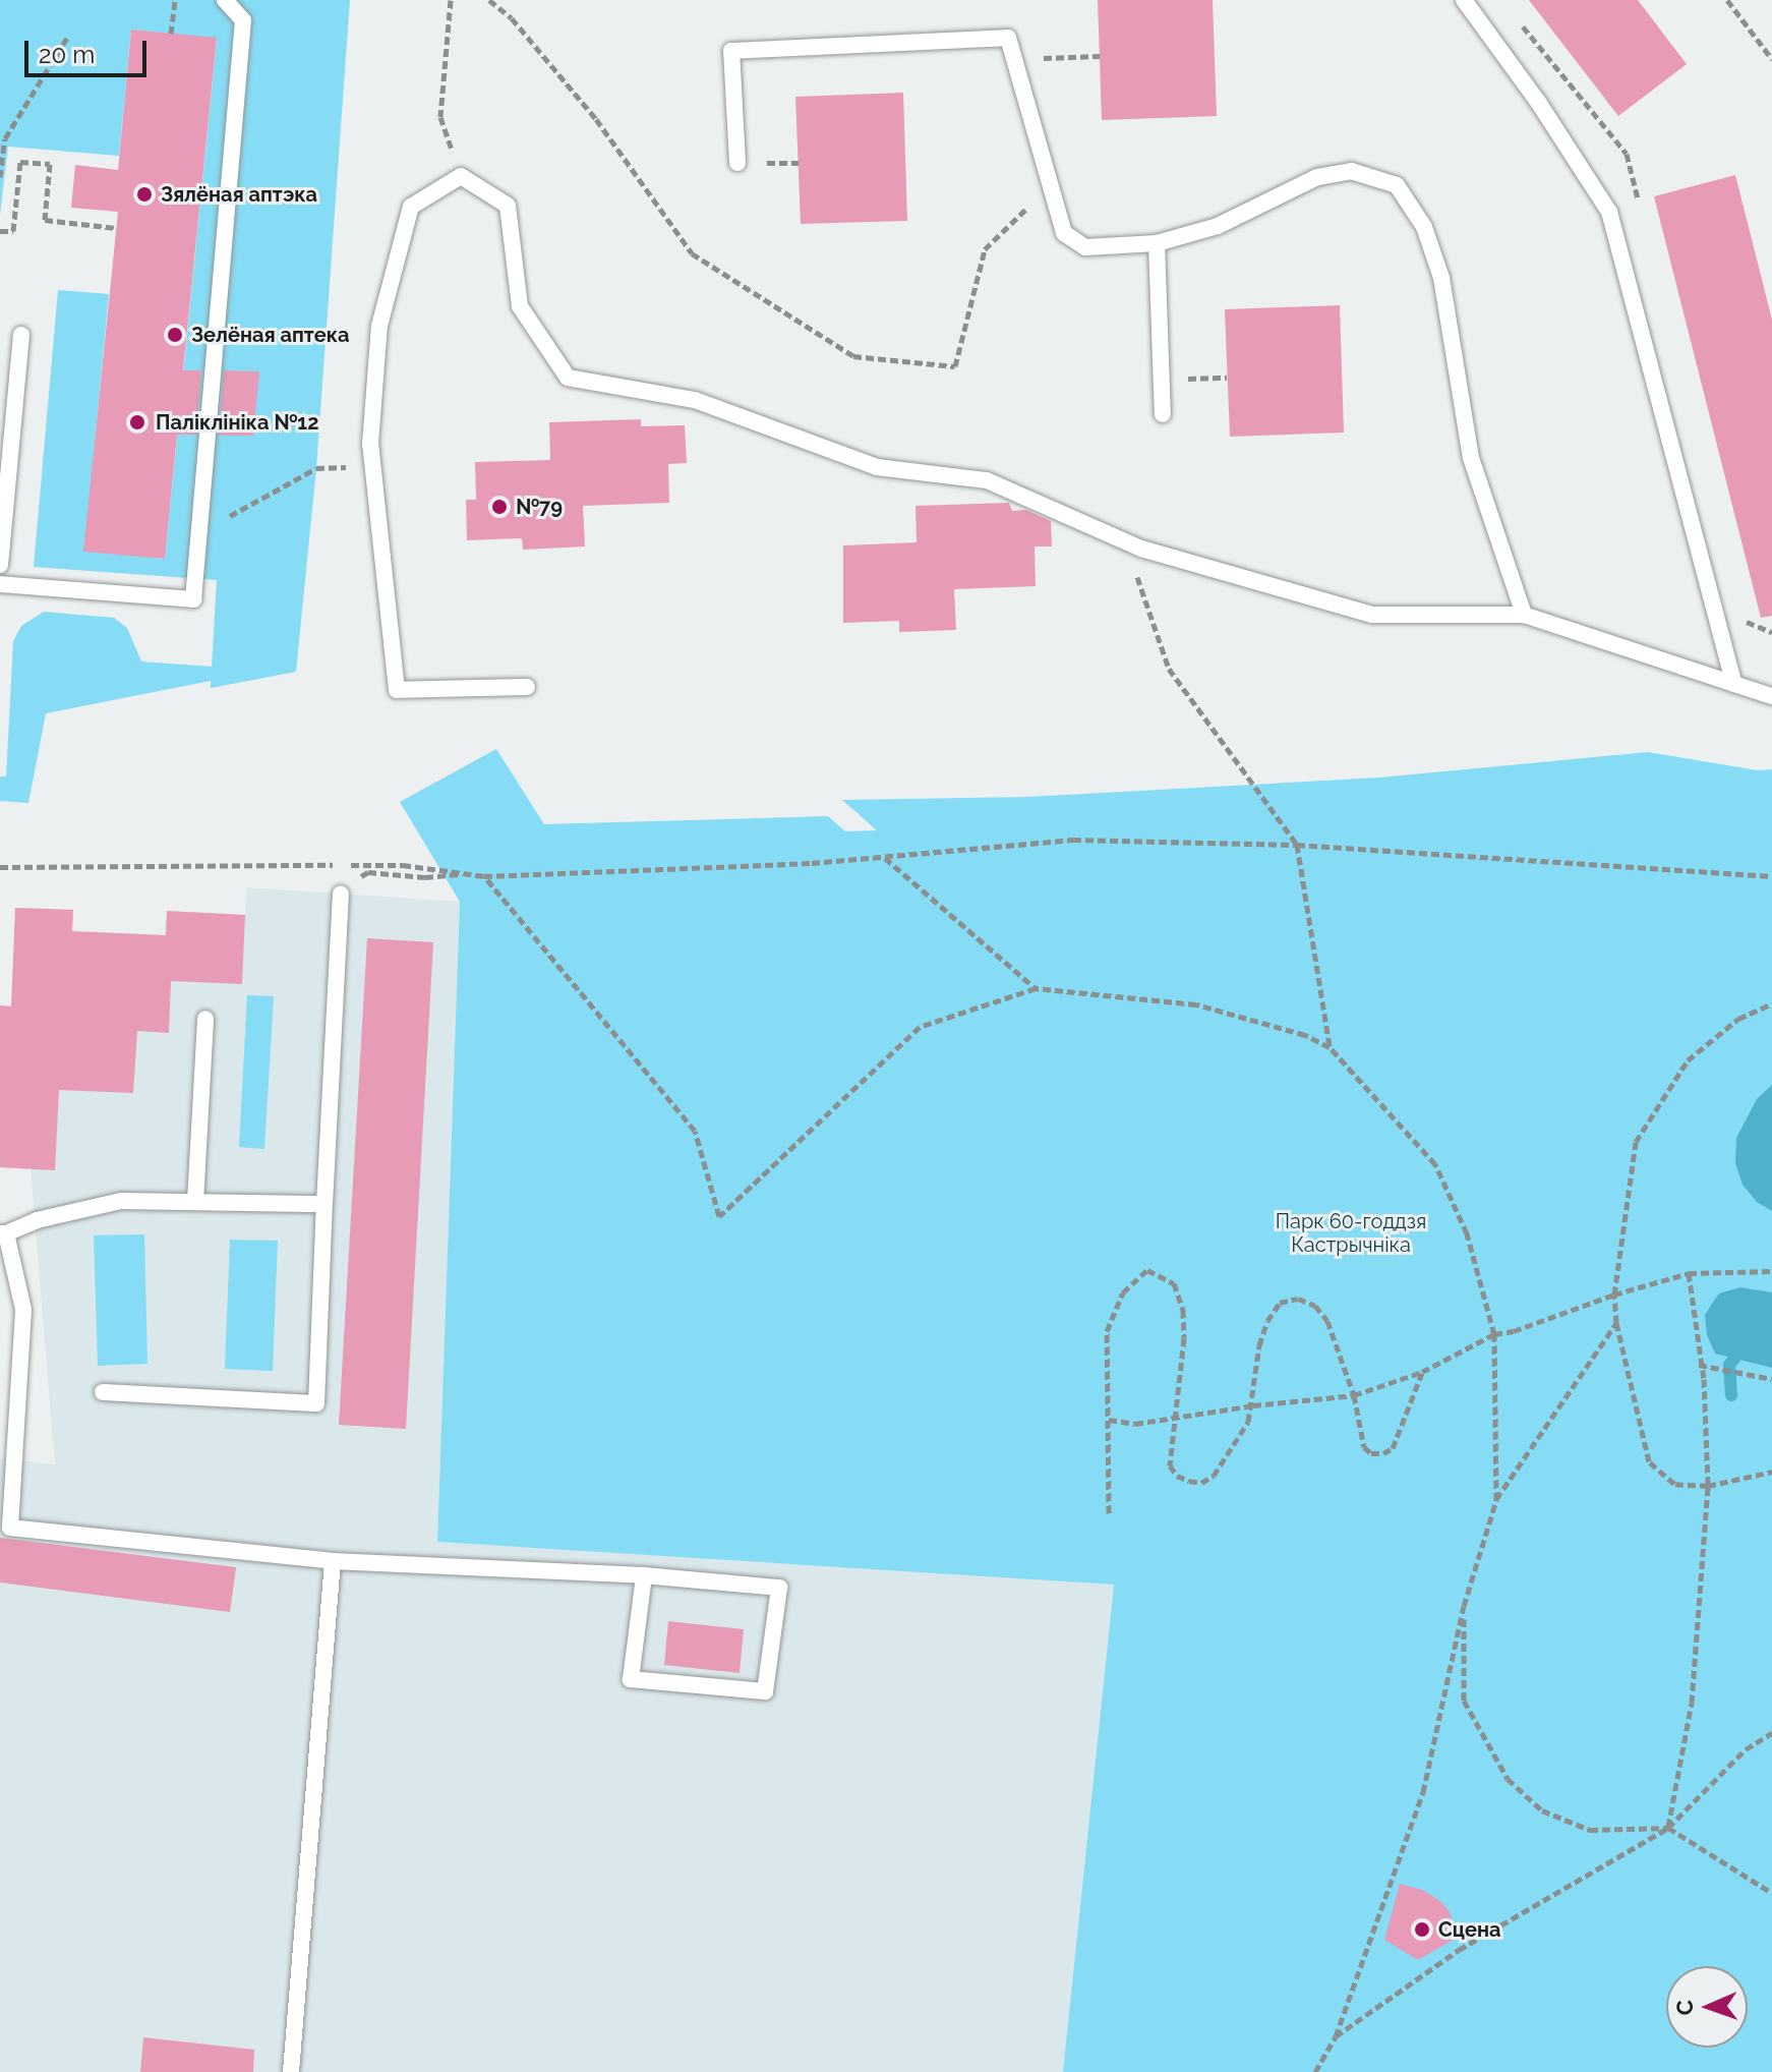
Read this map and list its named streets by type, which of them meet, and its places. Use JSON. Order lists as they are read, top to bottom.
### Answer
{
  "parks": ["Парк 60-годдзя Кастрычніка"],
  "places": [
    "Зялёная аптэка",
    "Зелёная аптека",
    "Паліклініка №12",
    "№79",
    "Сцена"
  ],
  "scale_bar": "20 m",
  "north": "left"
}
